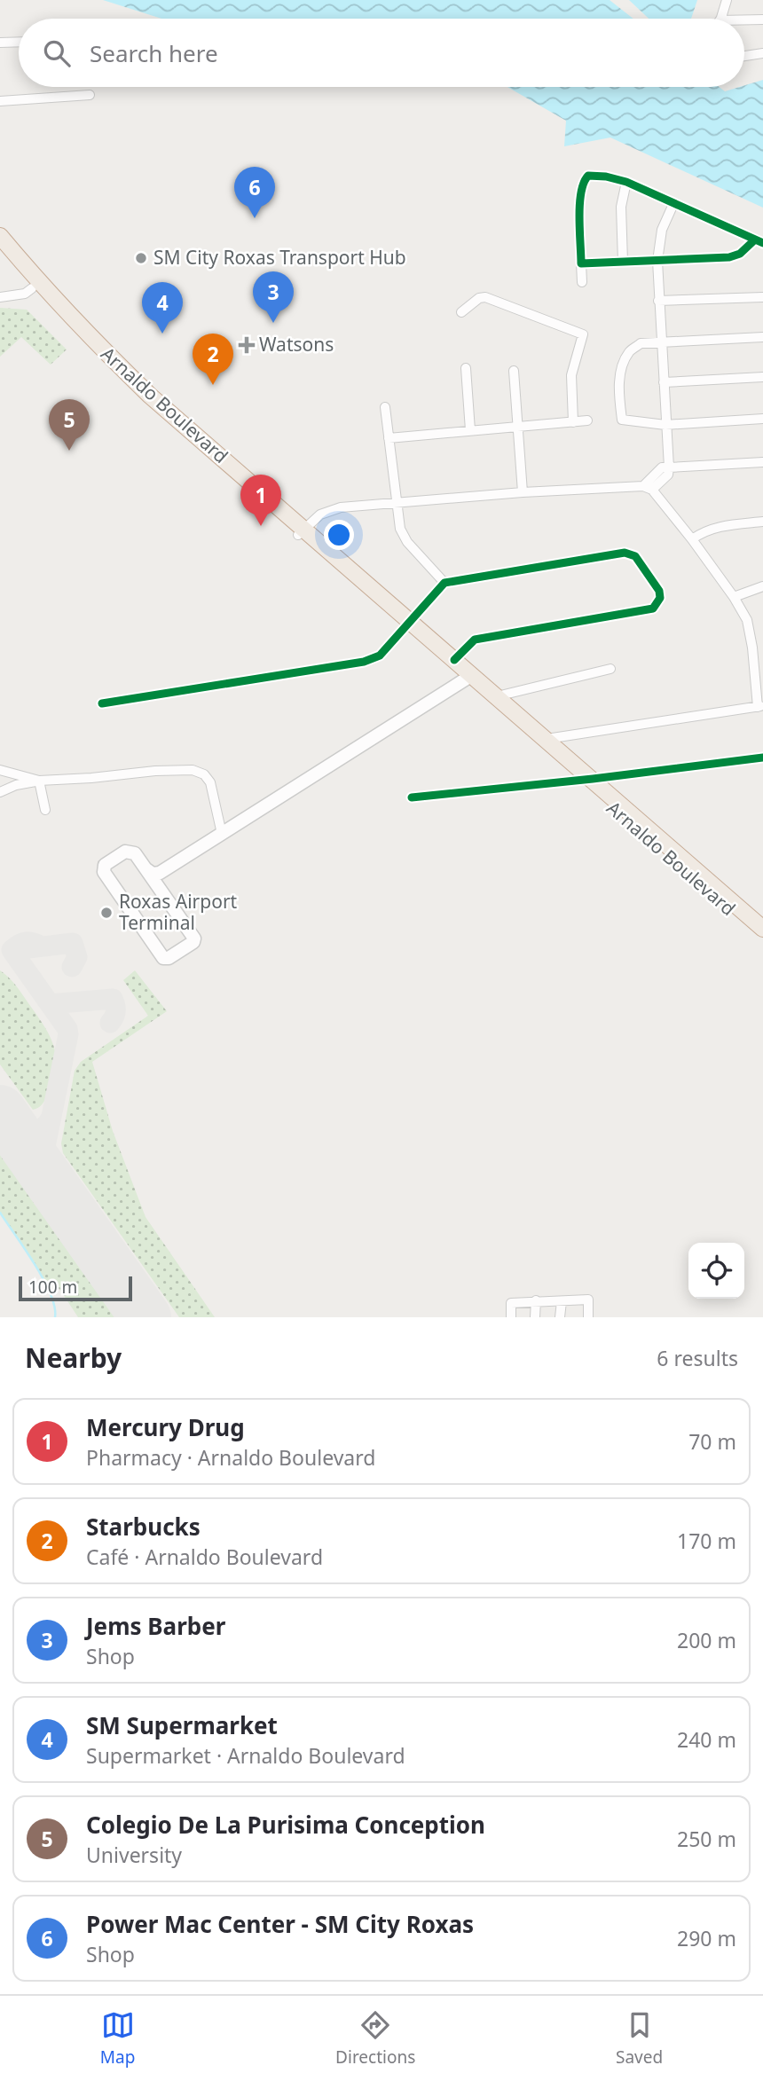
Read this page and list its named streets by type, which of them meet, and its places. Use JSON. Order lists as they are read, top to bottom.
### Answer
{
  "streets": {
    "highway": ["Arnaldo Boulevard"]
  },
  "places": {
    "other": ["SM City Roxas Transport Hub", "Roxas Airport Terminal"],
    "health": ["Watsons"]
  },
  "scale_bar": "100 m",
  "page": {
    "search": "Search here",
    "pins": [
      "6",
      "3",
      "4",
      "2",
      "5",
      "1"
    ],
    "scale": "100 m",
    "heading": ["Nearby", "6 results"],
    "list": [
      {
        "mark": "1",
        "name": "Mercury Drug",
        "note": "Pharmacy · Arnaldo Boulevard",
        "value": "70 m"
      },
      {
        "mark": "2",
        "name": "Starbucks",
        "note": "Café · Arnaldo Boulevard",
        "value": "170 m"
      },
      {
        "mark": "3",
        "name": "Jems Barber",
        "note": "Shop",
        "value": "200 m"
      },
      {
        "mark": "4",
        "name": "SM Supermarket",
        "note": "Supermarket · Arnaldo Boulevard",
        "value": "240 m"
      },
      {
        "mark": "5",
        "name": "Colegio De La Purisima Conception",
        "note": "University",
        "value": "250 m"
      },
      {
        "mark": "6",
        "name": "Power Mac Center - SM City Roxas",
        "note": "Shop",
        "value": "290 m"
      }
    ],
    "nav": ["Map", "Directions", "Saved"]
  }
}
